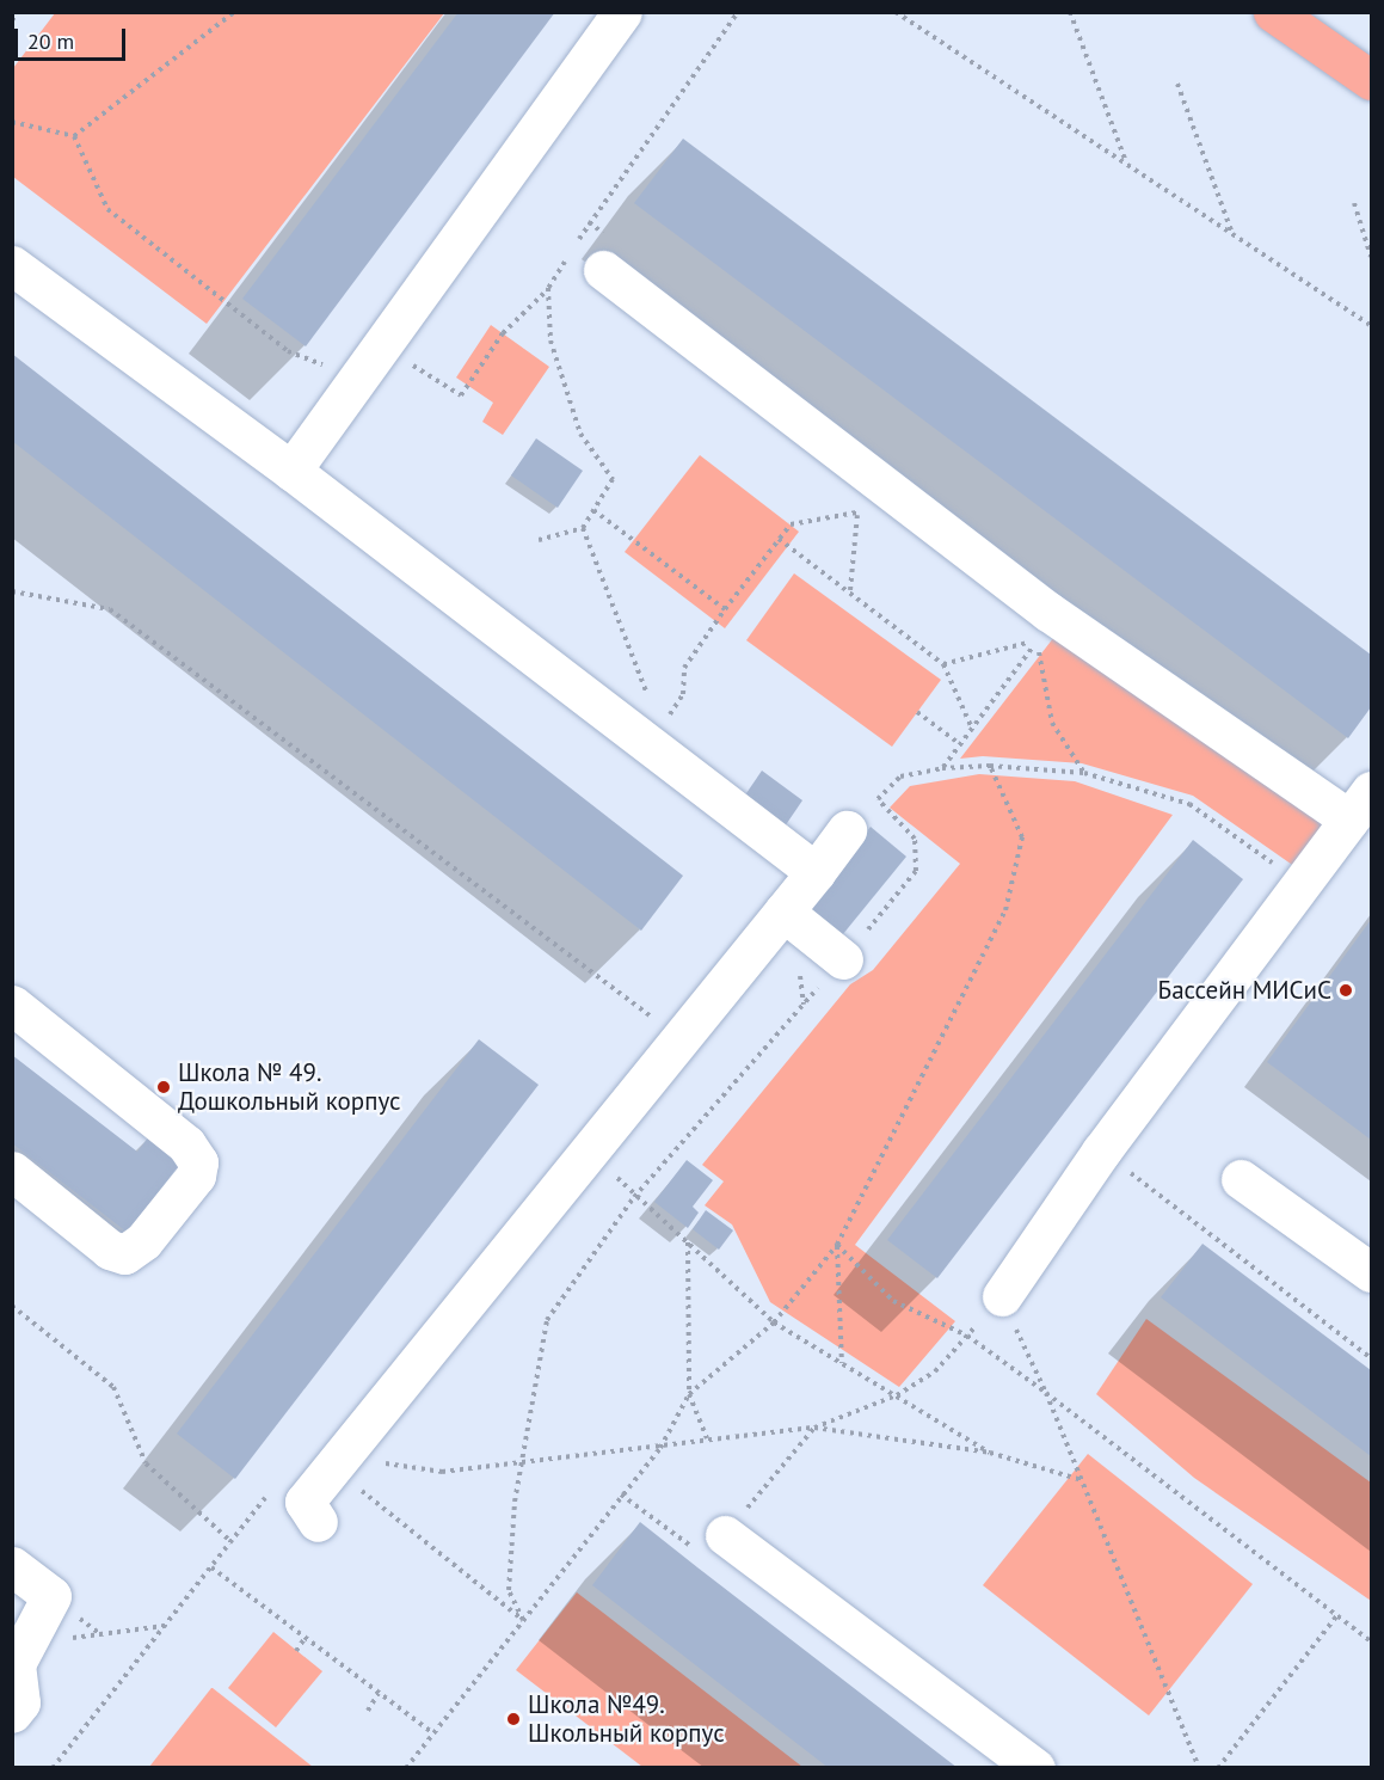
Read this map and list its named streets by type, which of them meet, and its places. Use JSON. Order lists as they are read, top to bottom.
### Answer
{
  "places": ["Бассейн МИСиС", "Школа № 49. Дошкольный корпус", "Школа №49. Школьный корпус"],
  "scale_bar": "20 m"
}
